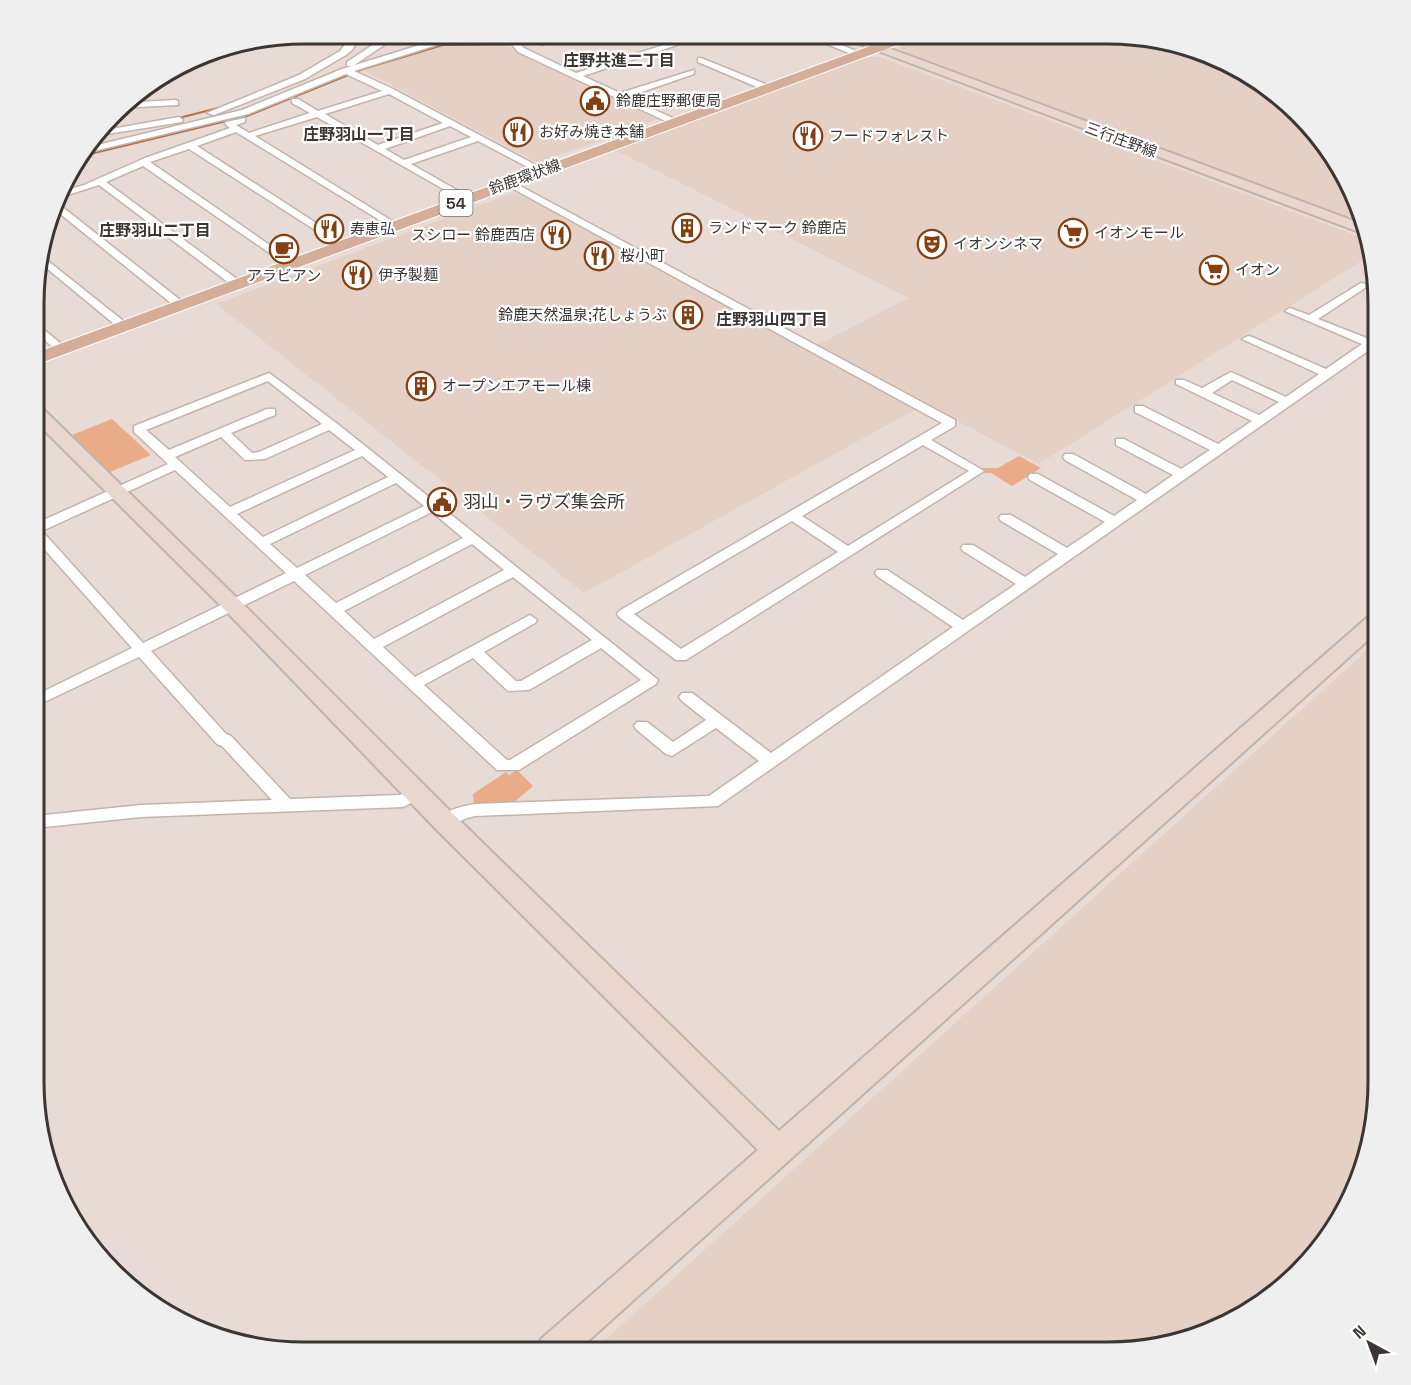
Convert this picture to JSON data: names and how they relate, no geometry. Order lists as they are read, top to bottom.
{
  "streets": {
    "main road": ["鈴鹿環状線", "54"],
    "street": ["三行庄野線"]
  },
  "crossings": [
    ["三行庄野線", "鈴鹿環状線"]
  ],
  "districts": [
    "庄野共進二丁目",
    "庄野羽山一丁目",
    "庄野羽山二丁目",
    "庄野羽山四丁目"
  ],
  "places": {
    "public building": ["鈴鹿庄野郵便局", "羽山・ラヴズ集会所"],
    "restaurant": [
      "お好み焼き本舗",
      "フードフォレスト",
      "寿恵弘",
      "スシロー 鈴鹿西店",
      "桜小町",
      "伊予製麺"
    ],
    "building": ["ランドマーク 鈴鹿店", "鈴鹿天然温泉;花しょうぶ", "オープンエアモール棟"],
    "supermarket": ["イオンモール", "イオン"],
    "theatre": ["イオンシネマ"],
    "cafe": ["アラビアン"]
  },
  "north": "top left"
}
